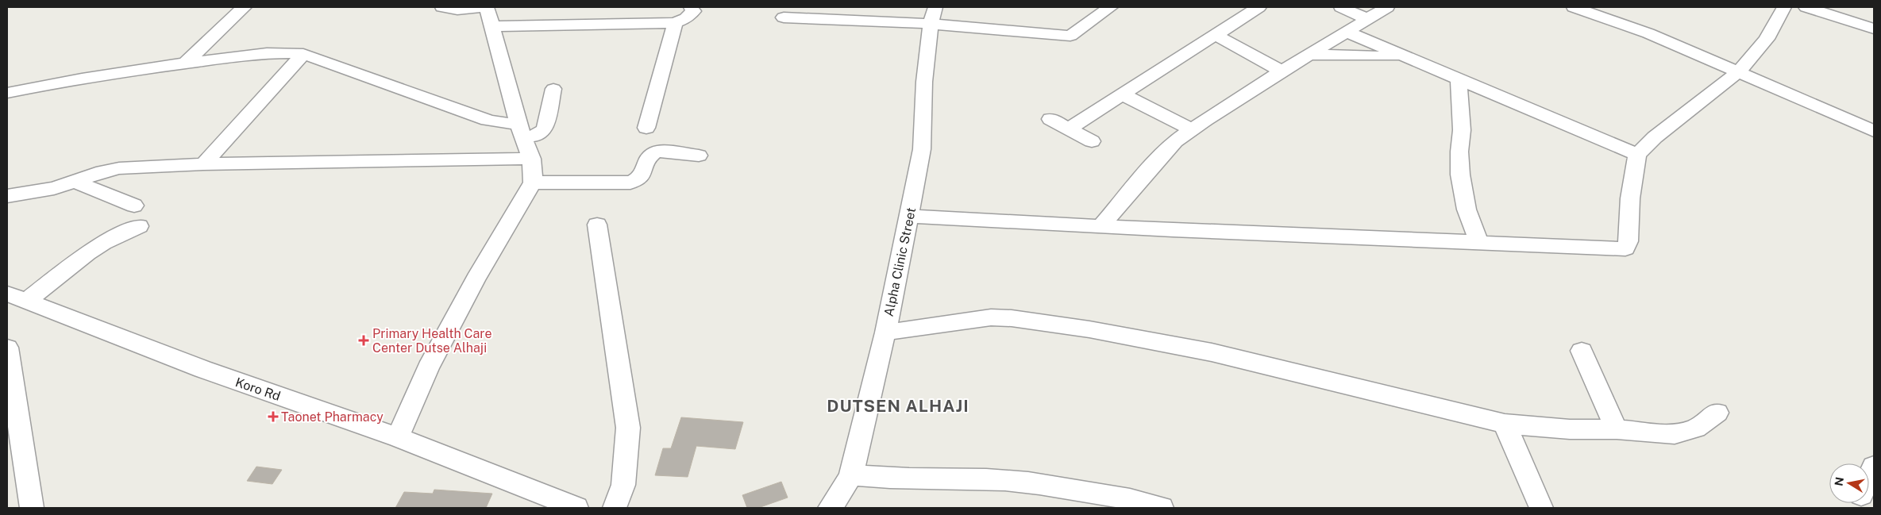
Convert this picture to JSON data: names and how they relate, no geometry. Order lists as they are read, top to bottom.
{
  "streets": {
    "street": ["Alpha Clinic Street", "Koro Rd"]
  },
  "districts": ["DUTSEN ALHAJI"],
  "places": {
    "health": ["Primary Health Care Center Dutse Alhaji", "Taonet Pharmacy"]
  },
  "north": "left"
}
